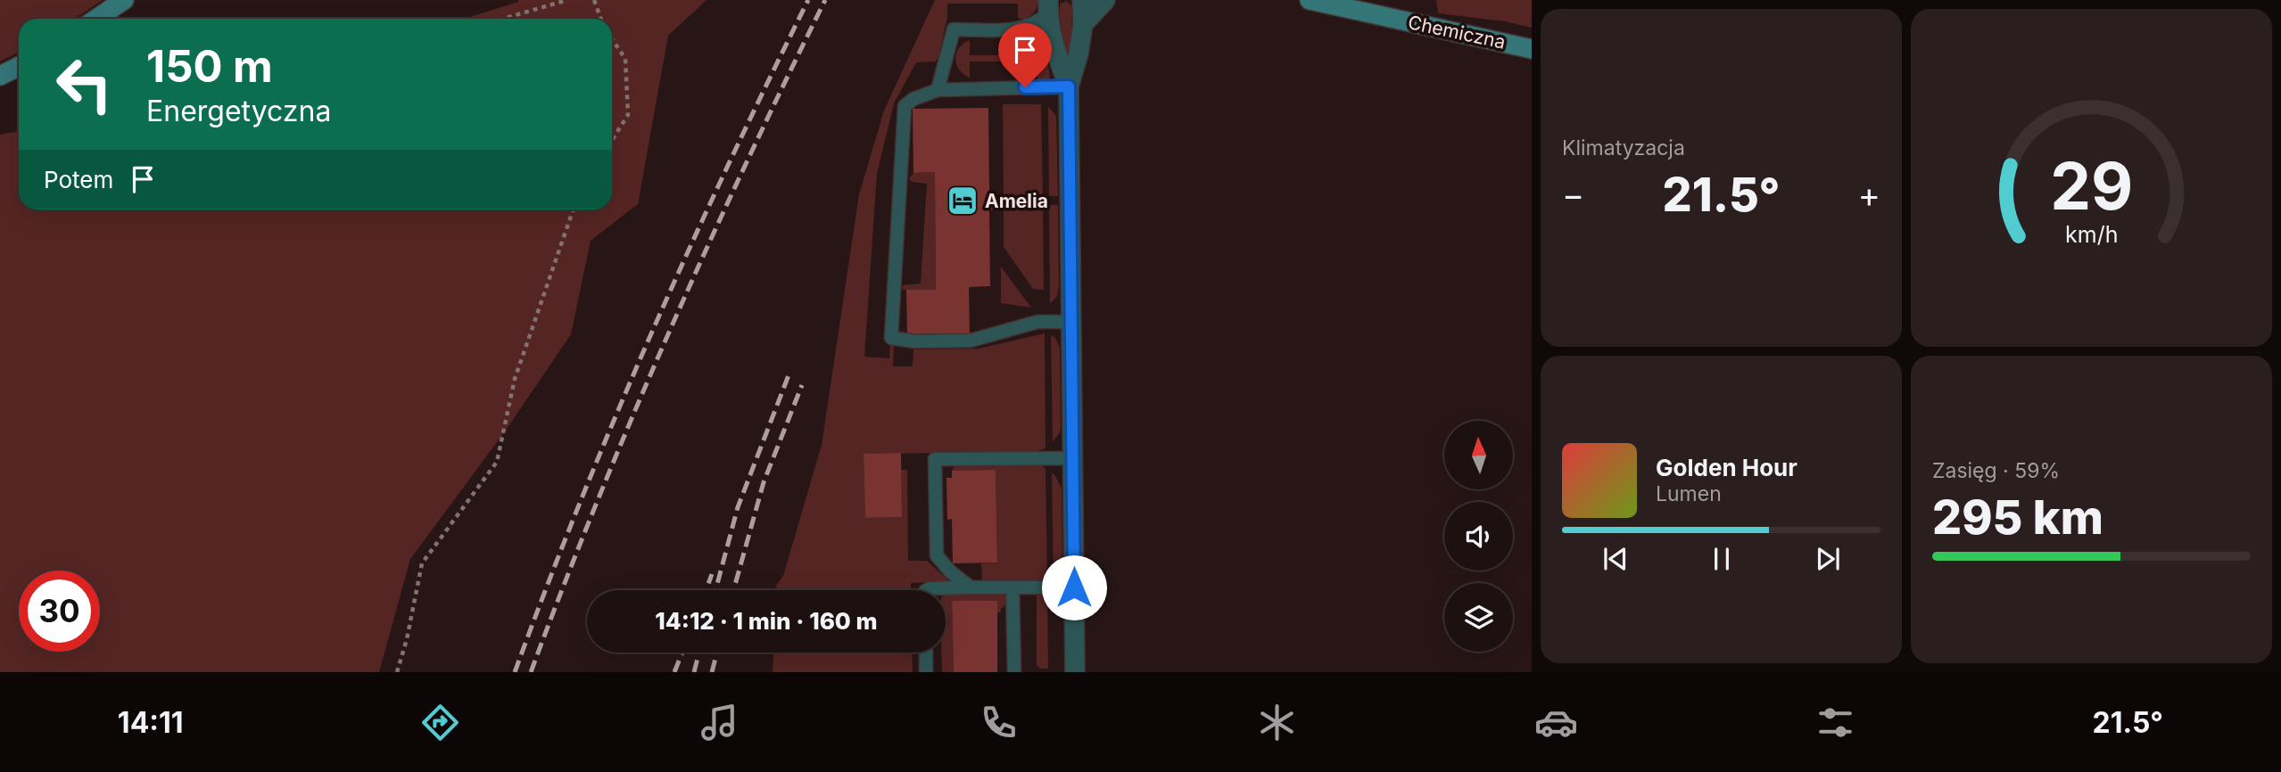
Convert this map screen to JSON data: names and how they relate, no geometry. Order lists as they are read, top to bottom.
{
  "streets": {
    "street": ["Chemiczna"]
  },
  "places": {
    "hotel": ["Amelia"]
  },
  "north": "top",
  "page": {
    "tile": [
      "Klimatyzacja",
      ["Zasięg · 59%", "295 km"]
    ],
    "turn": ["150 m", "Energetyczna"],
    "then": "Potem",
    "heat": ["−", "21.5°", "+"],
    "song": ["Golden Hour", "Lumen"],
    "limit": "30",
    "trip": "14:12 · 1 min · 160 m",
    "tabs": ["14:11", "21.5°"],
    "gauge": ["29", "km/h"]
  }
}
